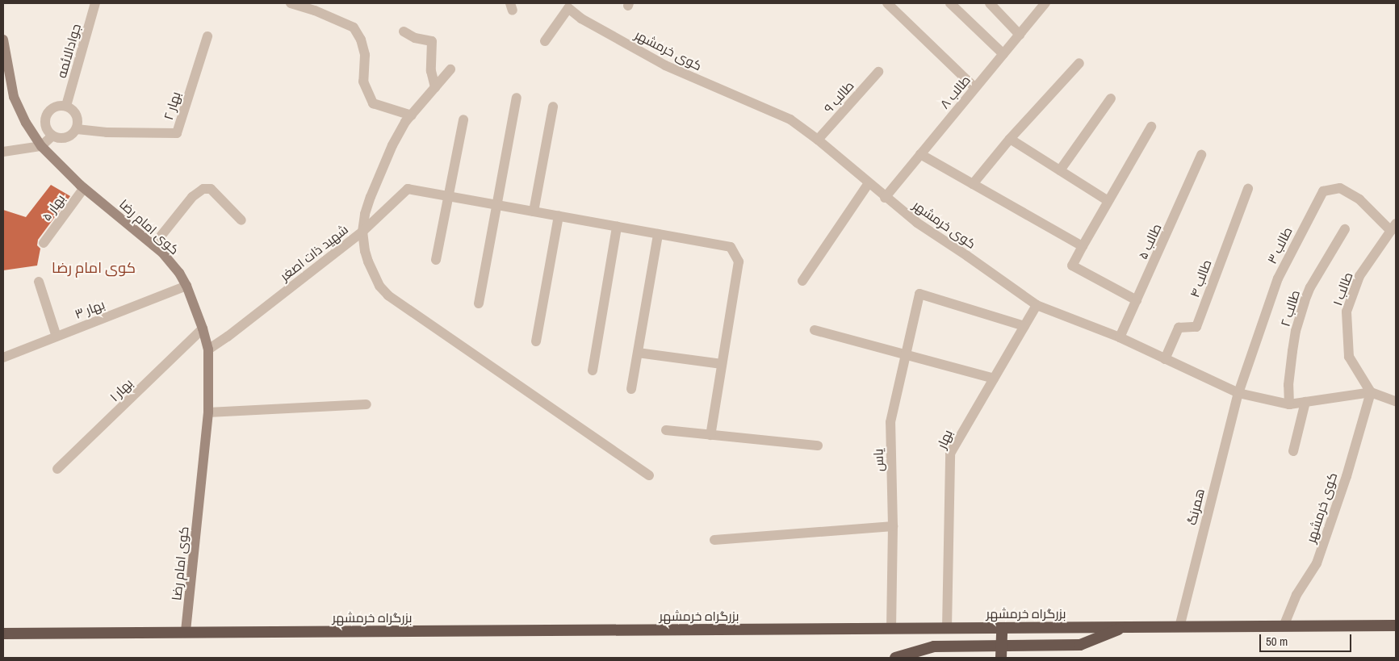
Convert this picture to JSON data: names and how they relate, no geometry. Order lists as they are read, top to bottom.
{
  "streets": {
    "highway": ["بزرگراه خرمشهر"],
    "main road": ["کوی امام رضا"],
    "street": [
      "کوی خرمشهر",
      "جوادالائمه",
      "طالب ۸",
      "طالب ۹",
      "بهار ۲",
      "بهار ۵",
      "طالب ۵",
      "طالب ۳",
      "شهید ذات اصغر",
      "طالب ۴",
      "طالب ۱",
      "طالب ۲",
      "بهار ۳",
      "بهار ۱",
      "بهار",
      "یاس",
      "همرنگ"
    ]
  },
  "crossings": [
    ["کوی خرمشهر", "طالب ۸"],
    ["کوی خرمشهر", "طالب ۹"],
    ["کوی خرمشهر", "طالب ۵"],
    ["کوی خرمشهر", "طالب ۳"],
    ["کوی خرمشهر", "طالب ۴"],
    ["کوی خرمشهر", "طالب ۱"],
    ["کوی خرمشهر", "طالب ۲"],
    ["کوی خرمشهر", "بهار"],
    ["کوی خرمشهر", "همرنگ"],
    ["کوی خرمشهر", "بزرگراه خرمشهر"],
    ["جوادالائمه", "بهار ۲"],
    ["بهار ۵", "کوی امام رضا"],
    ["کوی امام رضا", "شهید ذات اصغر"],
    ["کوی امام رضا", "بهار ۳"],
    ["کوی امام رضا", "بهار ۱"],
    ["کوی امام رضا", "بزرگراه خرمشهر"],
    ["طالب ۳", "طالب ۱"],
    ["طالب ۳", "همرنگ"],
    ["بهار", "یاس"],
    ["بهار", "بزرگراه خرمشهر"],
    ["یاس", "بزرگراه خرمشهر"],
    ["همرنگ", "بزرگراه خرمشهر"]
  ],
  "districts": ["کوی امام رضا"],
  "scale_bar": "50 m"
}
